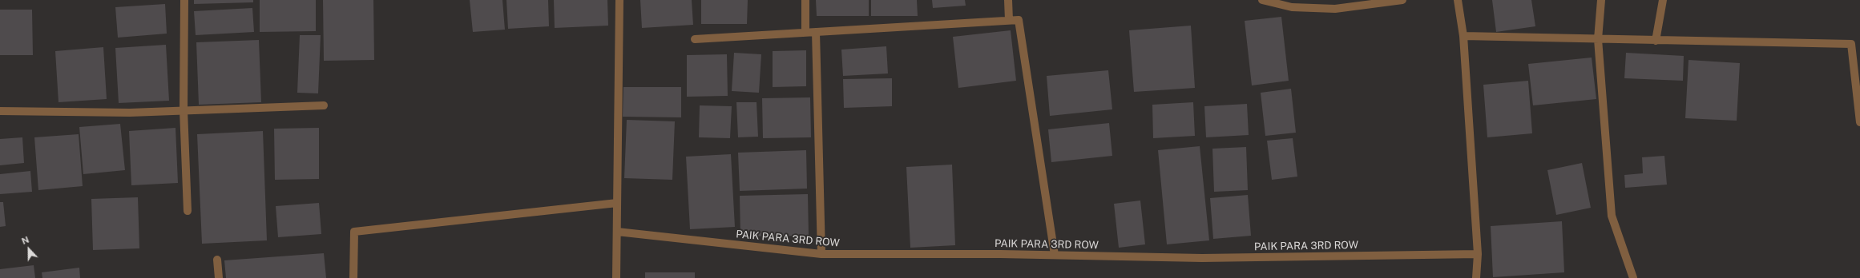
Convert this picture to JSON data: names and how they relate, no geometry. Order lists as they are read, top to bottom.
{
  "streets": {
    "street": ["PAIK PARA 3RD ROW"]
  },
  "north": "top"
}
